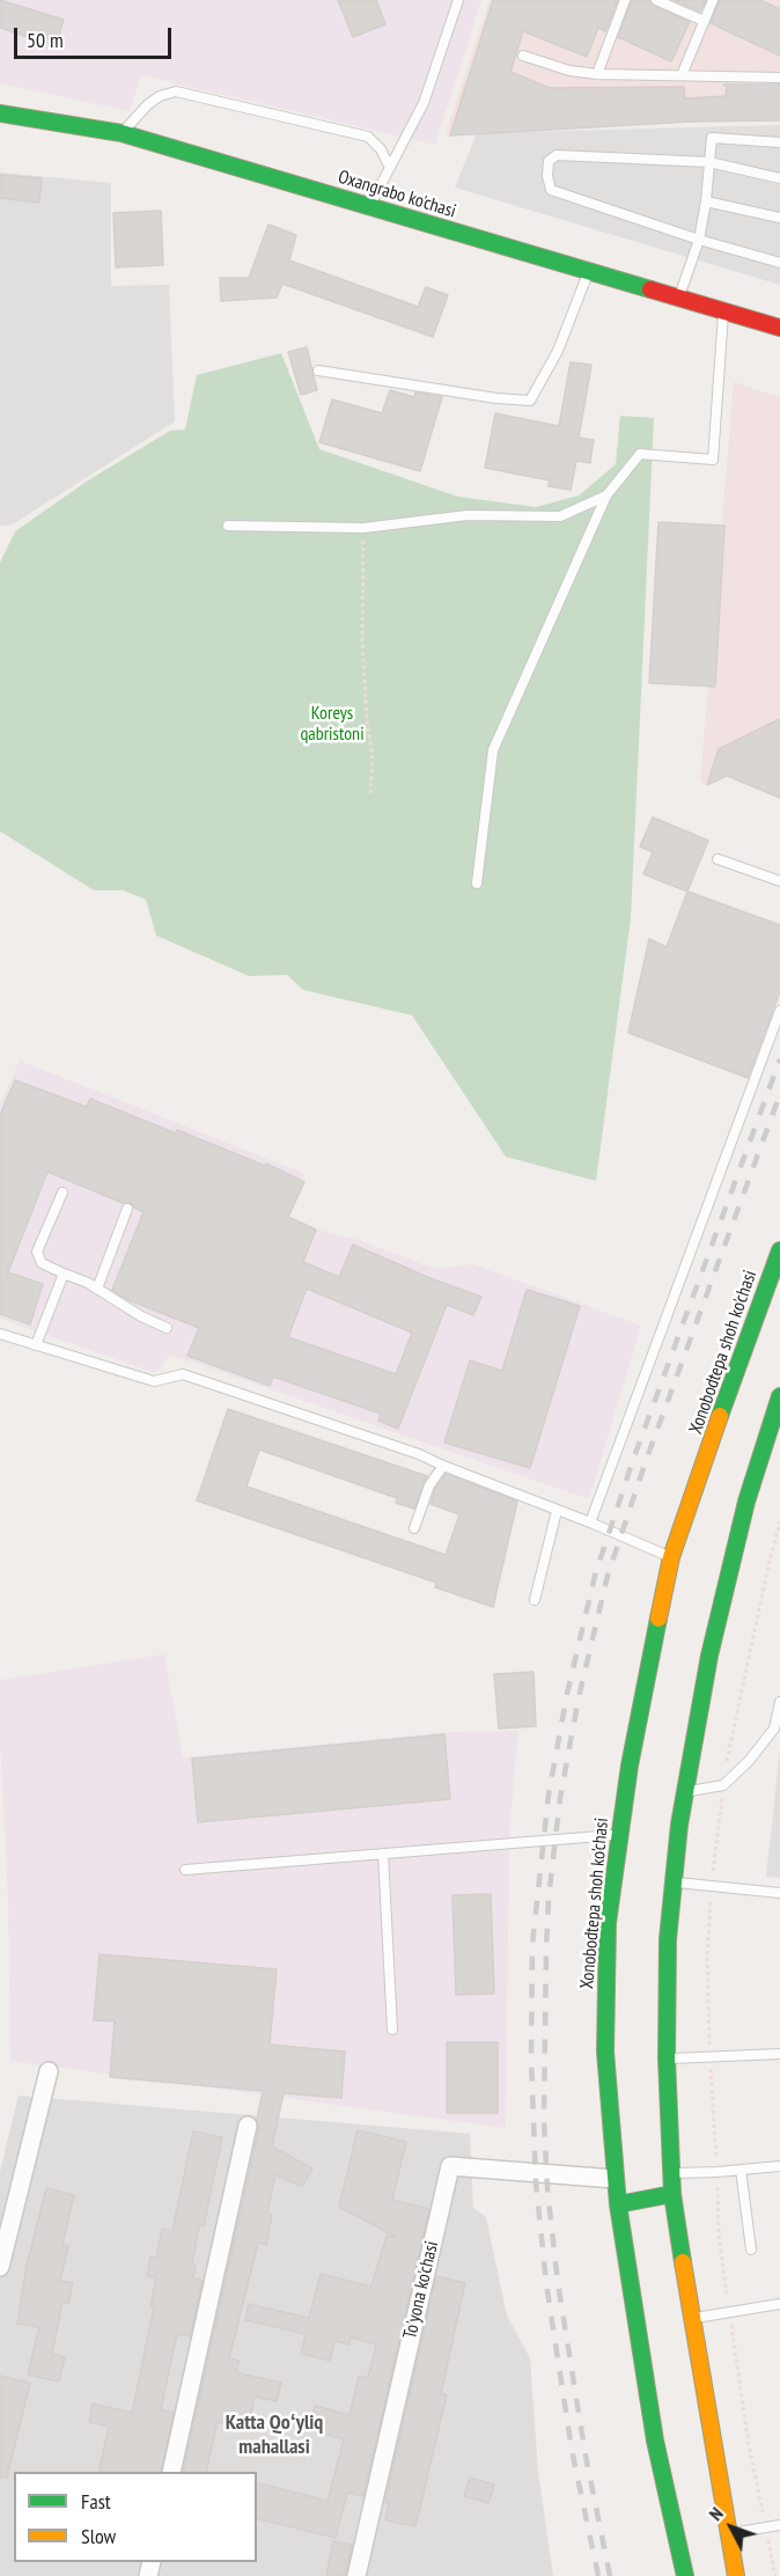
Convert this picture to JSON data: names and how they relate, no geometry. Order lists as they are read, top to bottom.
{
  "streets": {
    "main road": ["Oxangrabo ko'chasi", "Xonobodtepa shoh ko'chasi"],
    "street": ["To'yona ko'chasi"]
  },
  "crossings": [
    ["Xonobodtepa shoh ko'chasi", "To'yona ko'chasi"]
  ],
  "districts": ["Katta Qoʻyliq mahallasi"],
  "parks": ["Koreys qabristoni"],
  "legend": ["Fast", "Slow"],
  "scale_bar": "50 m",
  "north": "top left"
}
